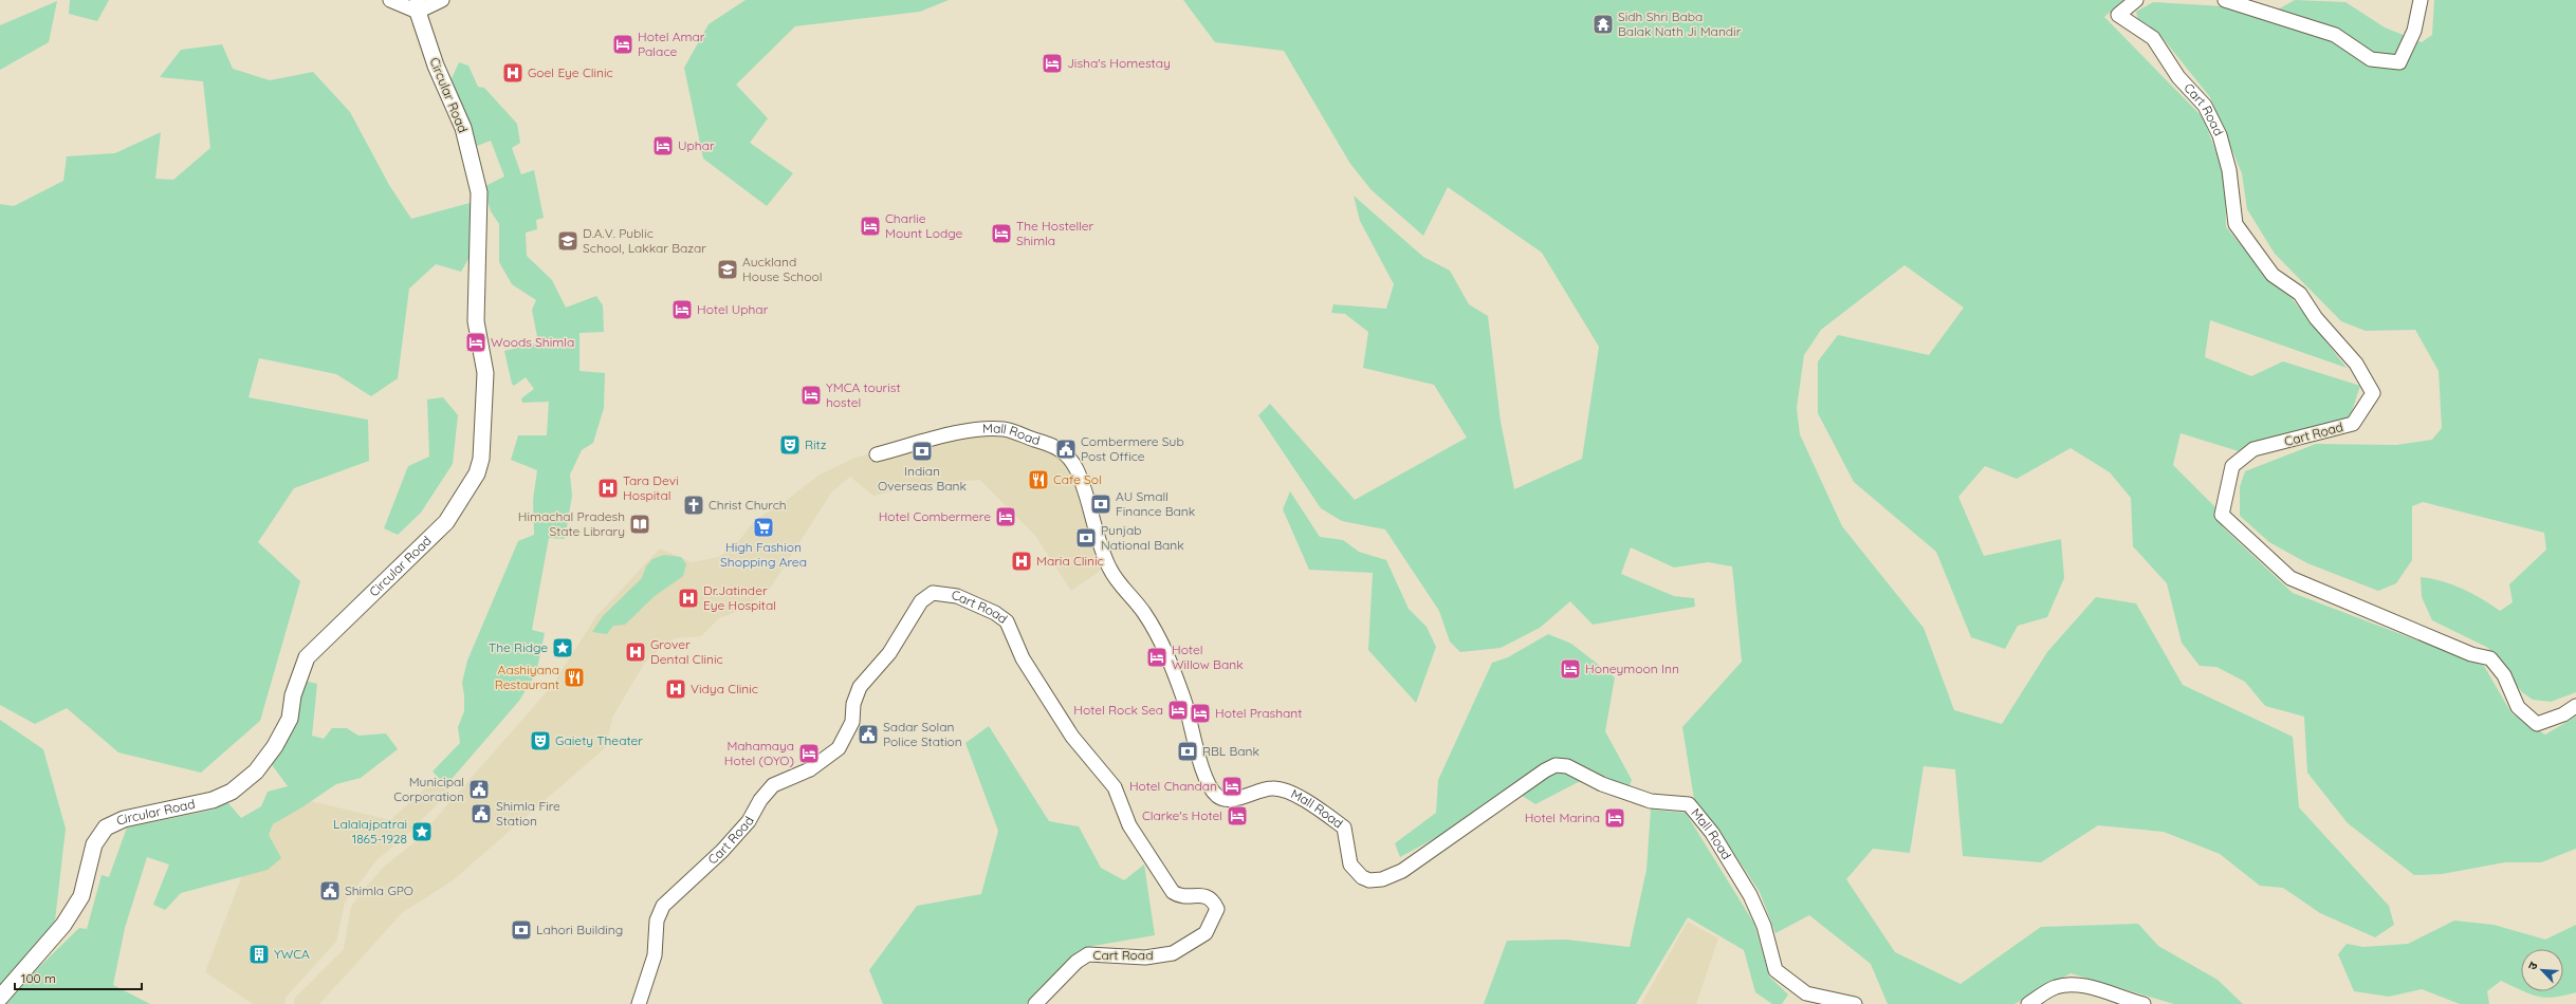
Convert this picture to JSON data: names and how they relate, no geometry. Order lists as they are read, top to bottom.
{
  "streets": {
    "main road": ["Circular Road", "Cart Road", "Mall Road"]
  },
  "places": {
    "temple": ["Sidh Shri Baba Balak Nath Ji Mandir"],
    "hotel": [
      "Hotel Amar Palace",
      "Jisha's Homestay",
      "Uphar",
      "Charlie Mount Lodge",
      "The Hosteller Shimla",
      "Hotel Uphar",
      "Woods Shimla",
      "YMCA tourist hostel",
      "Hotel Combermere",
      "Hotel Willow Bank",
      "Honeymoon Inn",
      "Hotel Rock Sea",
      "Hotel Prashant",
      "Mahamaya Hotel (OYO)",
      "Hotel Chandan",
      "Clarke's Hotel",
      "Hotel Marina"
    ],
    "hospital": [
      "Goel Eye Clinic",
      "Tara Devi Hospital",
      "Maria Clinic",
      "Dr.Jatinder Eye Hospital",
      "Grover Dental Clinic",
      "Vidya Clinic"
    ],
    "school or university": ["D.A.V. Public School, Lakkar Bazar", "Auckland House School"],
    "theatre": ["Ritz", "Gaiety Theater"],
    "public building": [
      "Combermere Sub Post Office",
      "Sadar Solan Police Station",
      "Municipal Corporation",
      "Shimla Fire Station",
      "Shimla GPO"
    ],
    "bank": [
      "Indian Overseas Bank",
      "AU Small Finance Bank",
      "Punjab National Bank",
      "RBL Bank",
      "Lahori Building"
    ],
    "restaurant": ["Cafe Sol", "Aashiyana Restaurant"],
    "church": ["Christ Church"],
    "library": ["Himachal Pradesh State Library"],
    "supermarket": ["High Fashion Shopping Area"],
    "place": ["The Ridge", "Lalalajpatrai 1865-1928"],
    "building": ["YWCA"]
  },
  "scale_bar": "100 m",
  "north": "top left"
}
